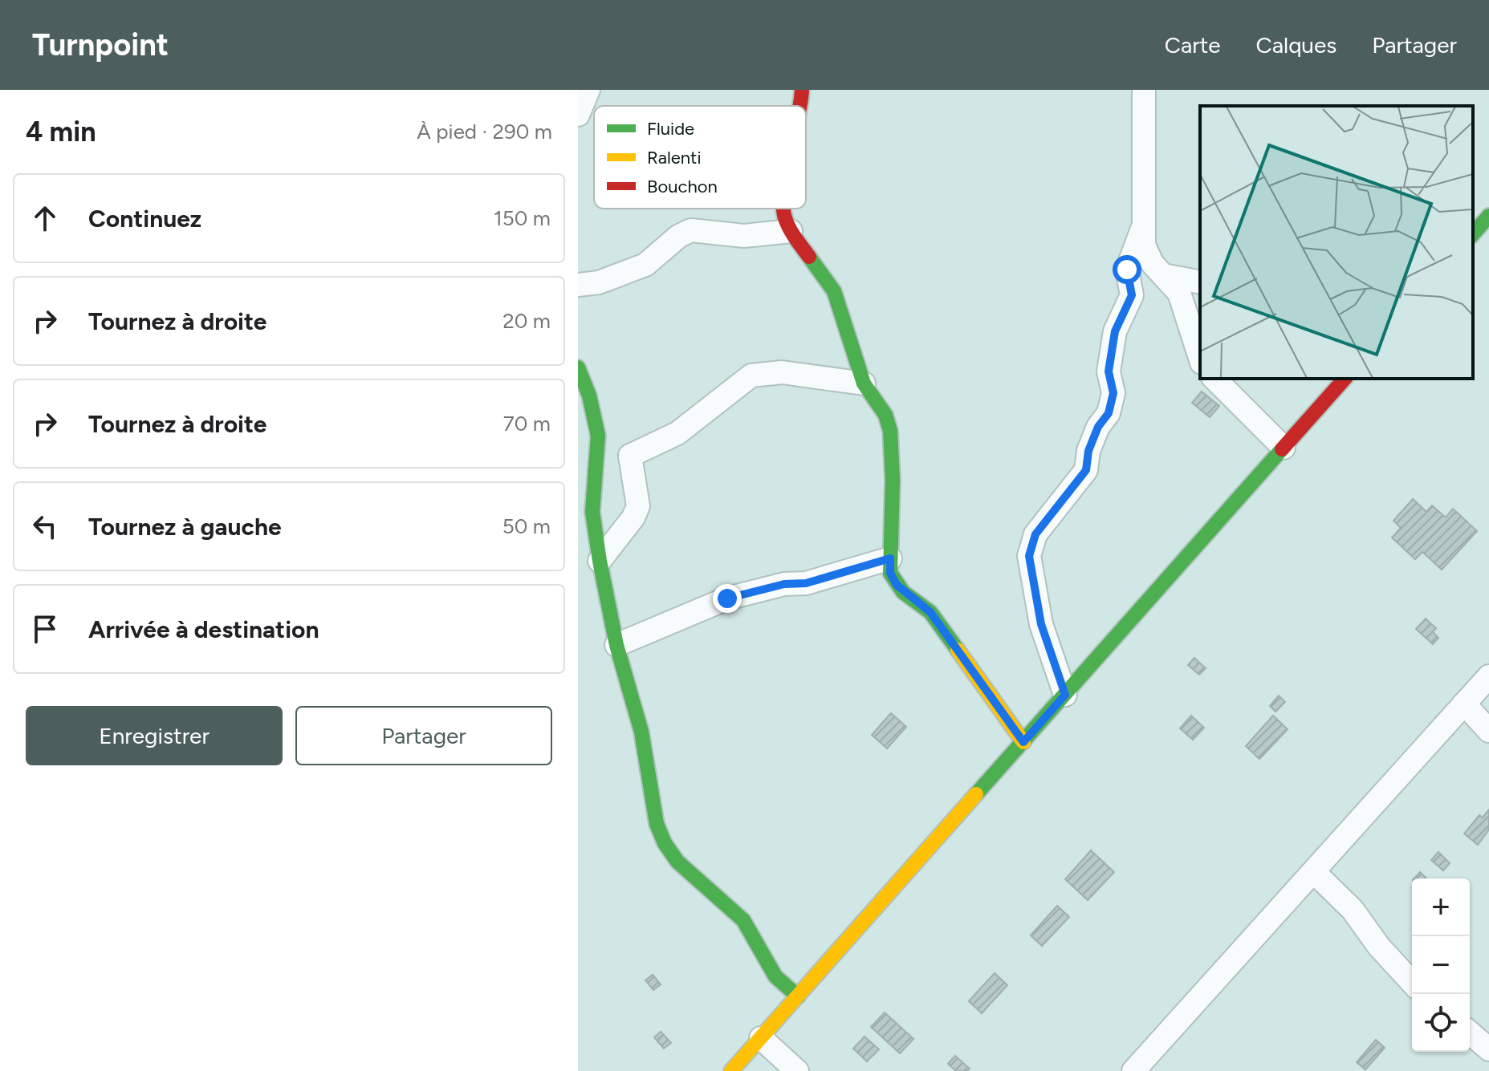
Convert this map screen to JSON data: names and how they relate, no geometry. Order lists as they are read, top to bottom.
{
  "legend": ["Fluide", "Ralenti", "Bouchon"],
  "page": {
    "header": "Turnpoint",
    "nav": ["Carte", "Calques", "Partager"],
    "heading": ["4 min", "À pied · 290 m"],
    "list": [
      ["Continuez", "150 m"],
      ["Tournez à droite", "20 m"],
      ["Tournez à droite", "70 m"],
      ["Tournez à gauche", "50 m"],
      "Arrivée à destination"
    ],
    "buttons": ["Enregistrer", "Partager"],
    "map_buttons": ["+", "−"]
  }
}
